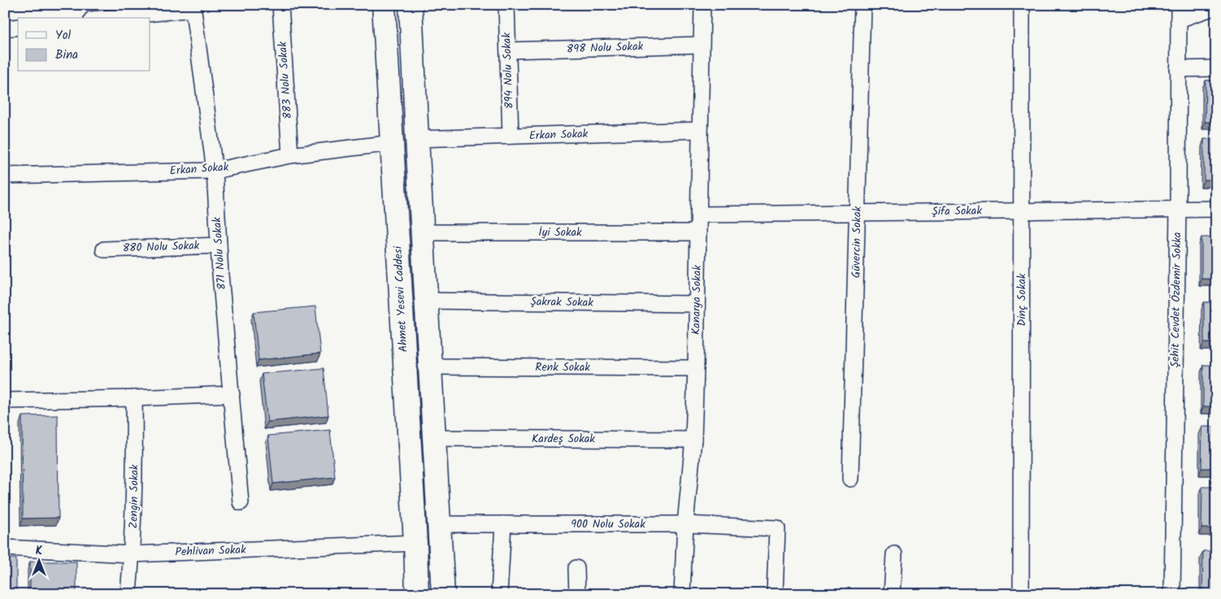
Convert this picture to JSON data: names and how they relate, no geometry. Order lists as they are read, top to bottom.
{
  "streets": {
    "main road": ["Ahmet Yesevi Caddesi"],
    "street": [
      "898 Nolu Sokak",
      "894 Nolu Sokak",
      "883 Nolu Sokak",
      "Erkan Sokak",
      "Şifa Sokak",
      "İyi Sokak",
      "Güvercin Sokak",
      "880 Nolu Sokak",
      "871 Nolu Sokak",
      "Kanarya Sokak",
      "Dinç Sokak",
      "Şehit Cevdet Özdemir Sokka",
      "Şakrak Sokak",
      "Renk Sokak",
      "Kardeş Sokak",
      "Zengin Sokak",
      "900 Nolu Sokak",
      "Pehlivan Sokak"
    ]
  },
  "crossings": [
    ["898 Nolu Sokak", "894 Nolu Sokak"],
    ["898 Nolu Sokak", "Kanarya Sokak"],
    ["894 Nolu Sokak", "Erkan Sokak"],
    ["883 Nolu Sokak", "Erkan Sokak"],
    ["Erkan Sokak", "871 Nolu Sokak"],
    ["Erkan Sokak", "Ahmet Yesevi Caddesi"],
    ["Erkan Sokak", "Kanarya Sokak"],
    ["Şifa Sokak", "Güvercin Sokak"],
    ["Şifa Sokak", "Kanarya Sokak"],
    ["Şifa Sokak", "Dinç Sokak"],
    ["Şifa Sokak", "Şehit Cevdet Özdemir Sokka"],
    ["İyi Sokak", "Kanarya Sokak"],
    ["880 Nolu Sokak", "871 Nolu Sokak"],
    ["Ahmet Yesevi Caddesi", "Pehlivan Sokak"],
    ["Kanarya Sokak", "Şakrak Sokak"],
    ["Kanarya Sokak", "Renk Sokak"],
    ["Kanarya Sokak", "Kardeş Sokak"],
    ["Kanarya Sokak", "900 Nolu Sokak"],
    ["Zengin Sokak", "Pehlivan Sokak"]
  ],
  "legend": ["Yol", "Bina"],
  "north": "top"
}
